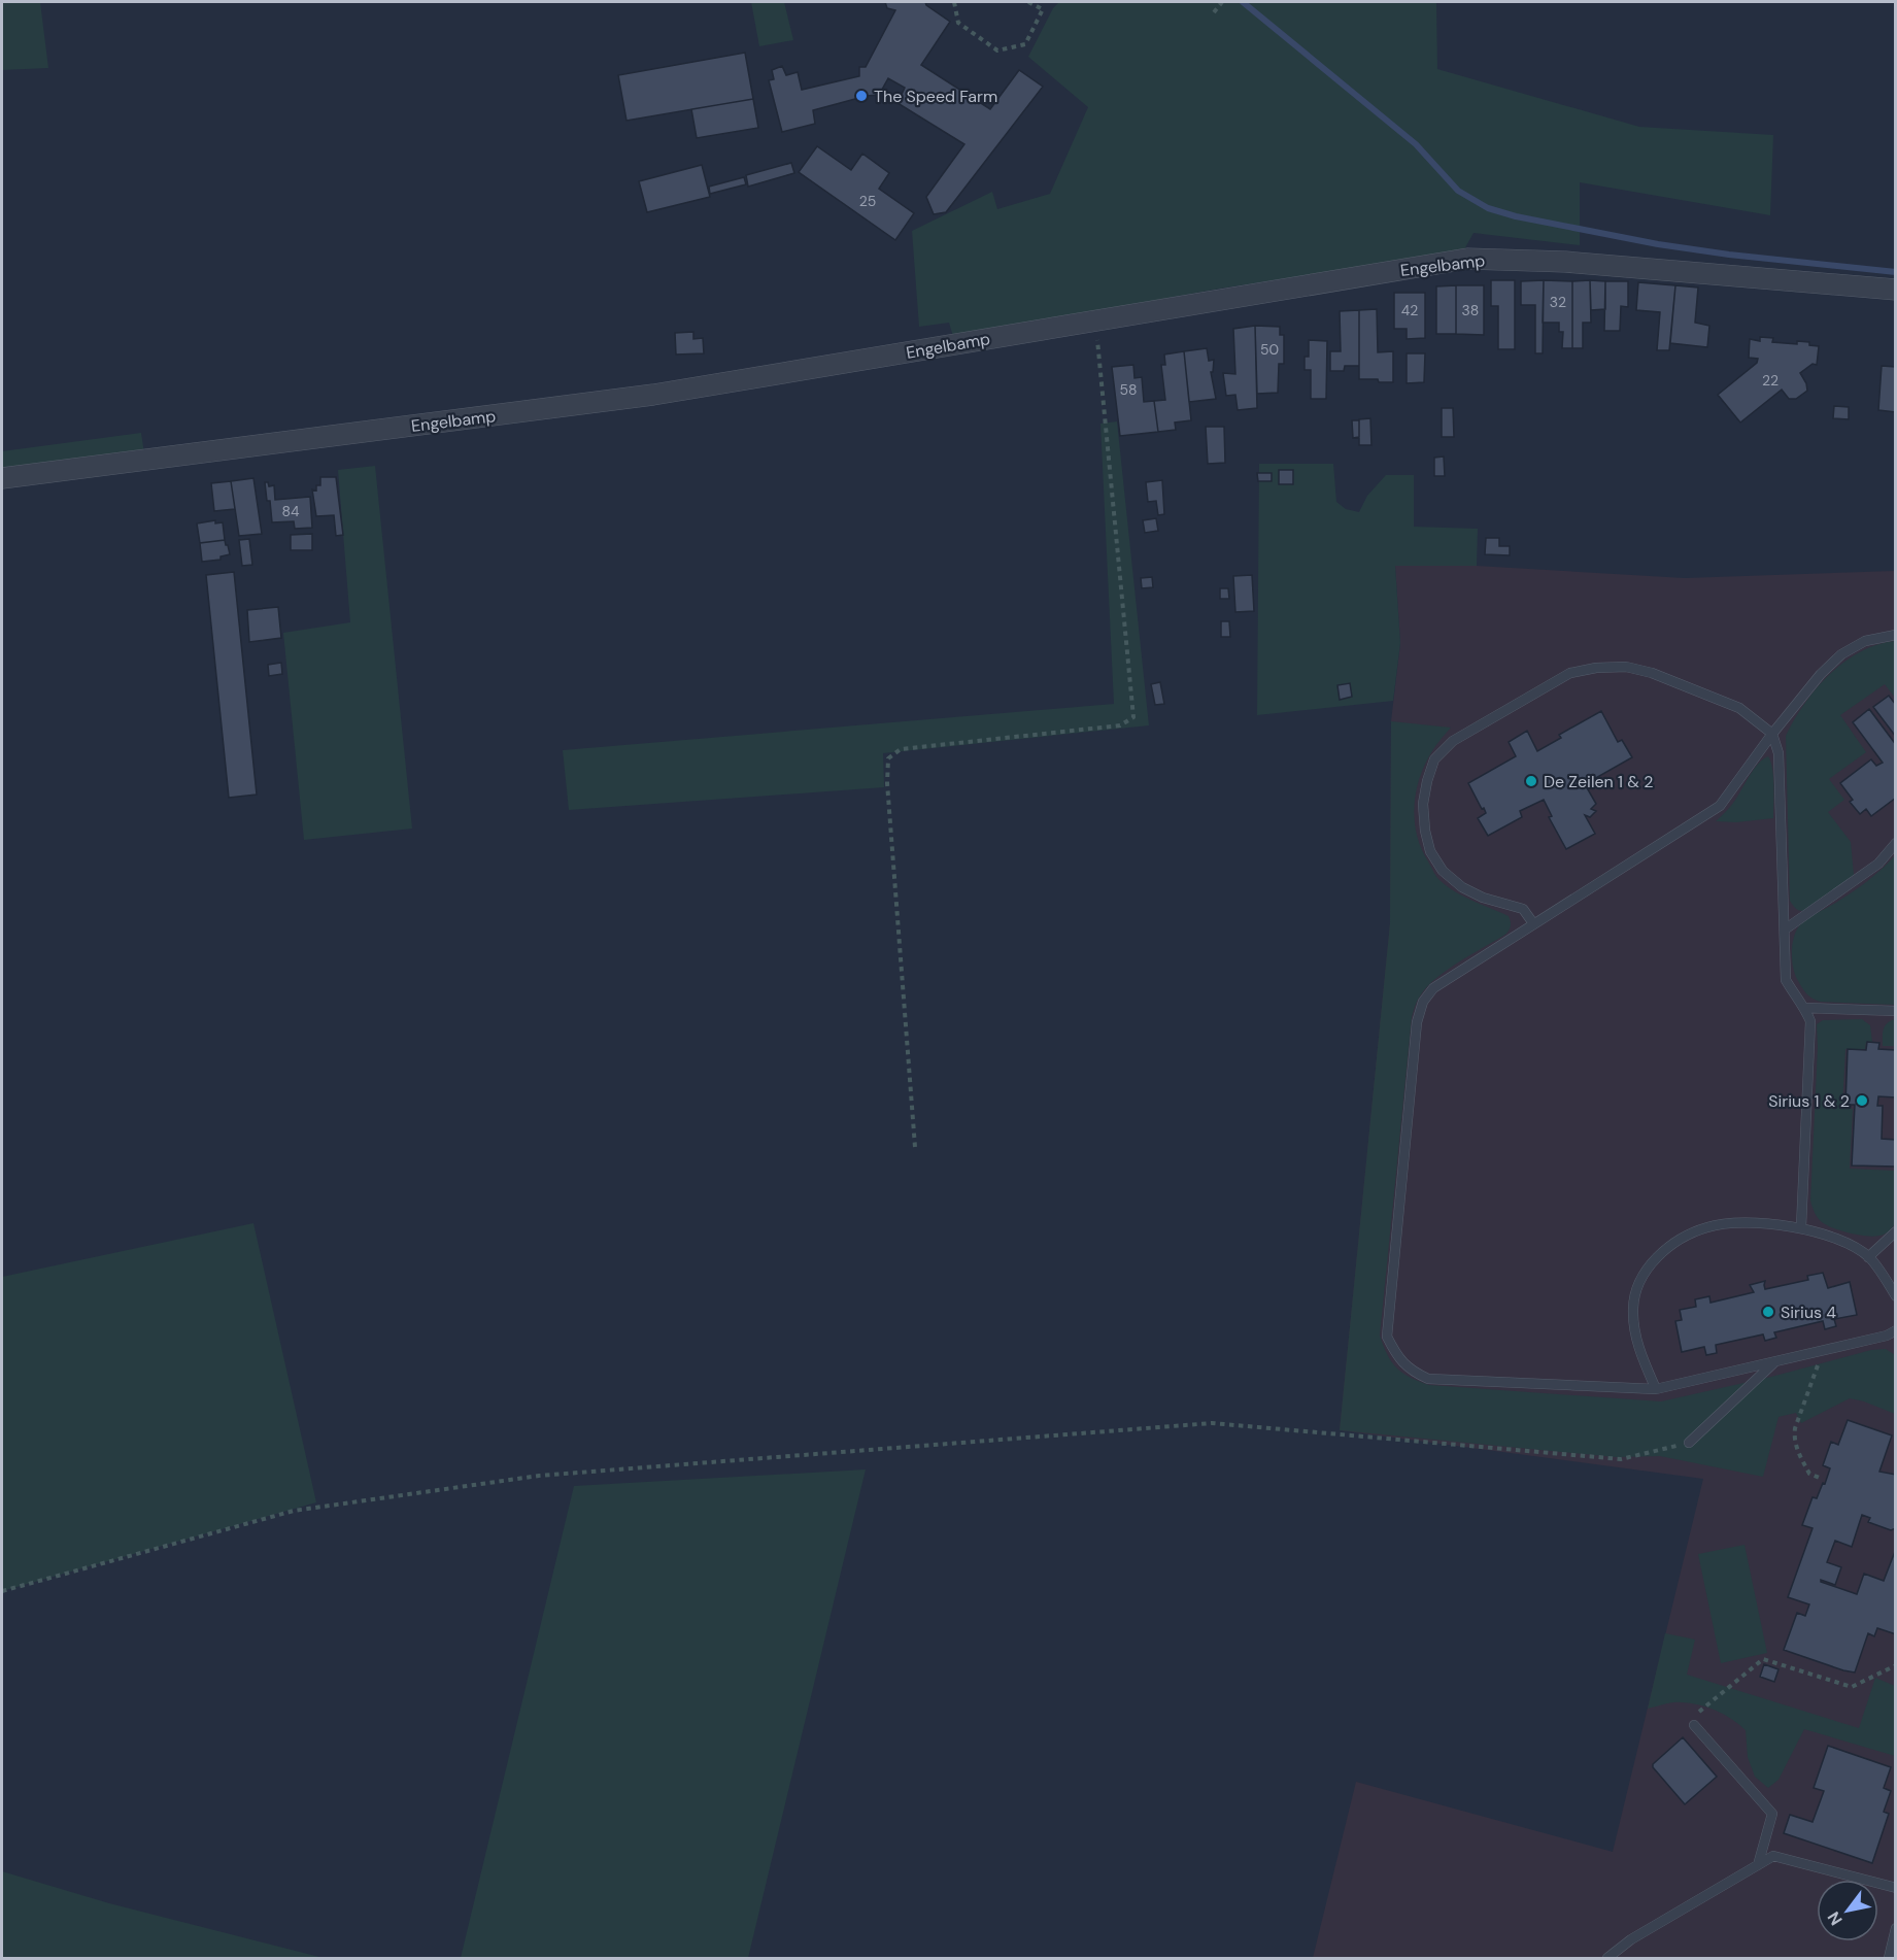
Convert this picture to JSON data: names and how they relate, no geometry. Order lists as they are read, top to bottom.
{
  "streets": {
    "street": ["Engelbamp"]
  },
  "places": [
    "The Speed Farm",
    "De Zeilen 1 & 2",
    "Sirius 1 & 2",
    "Sirius 4"
  ],
  "house_numbers": [
    "25",
    "32",
    "42",
    "38",
    "50",
    "22",
    "58",
    "84"
  ],
  "north": "bottom left"
}
